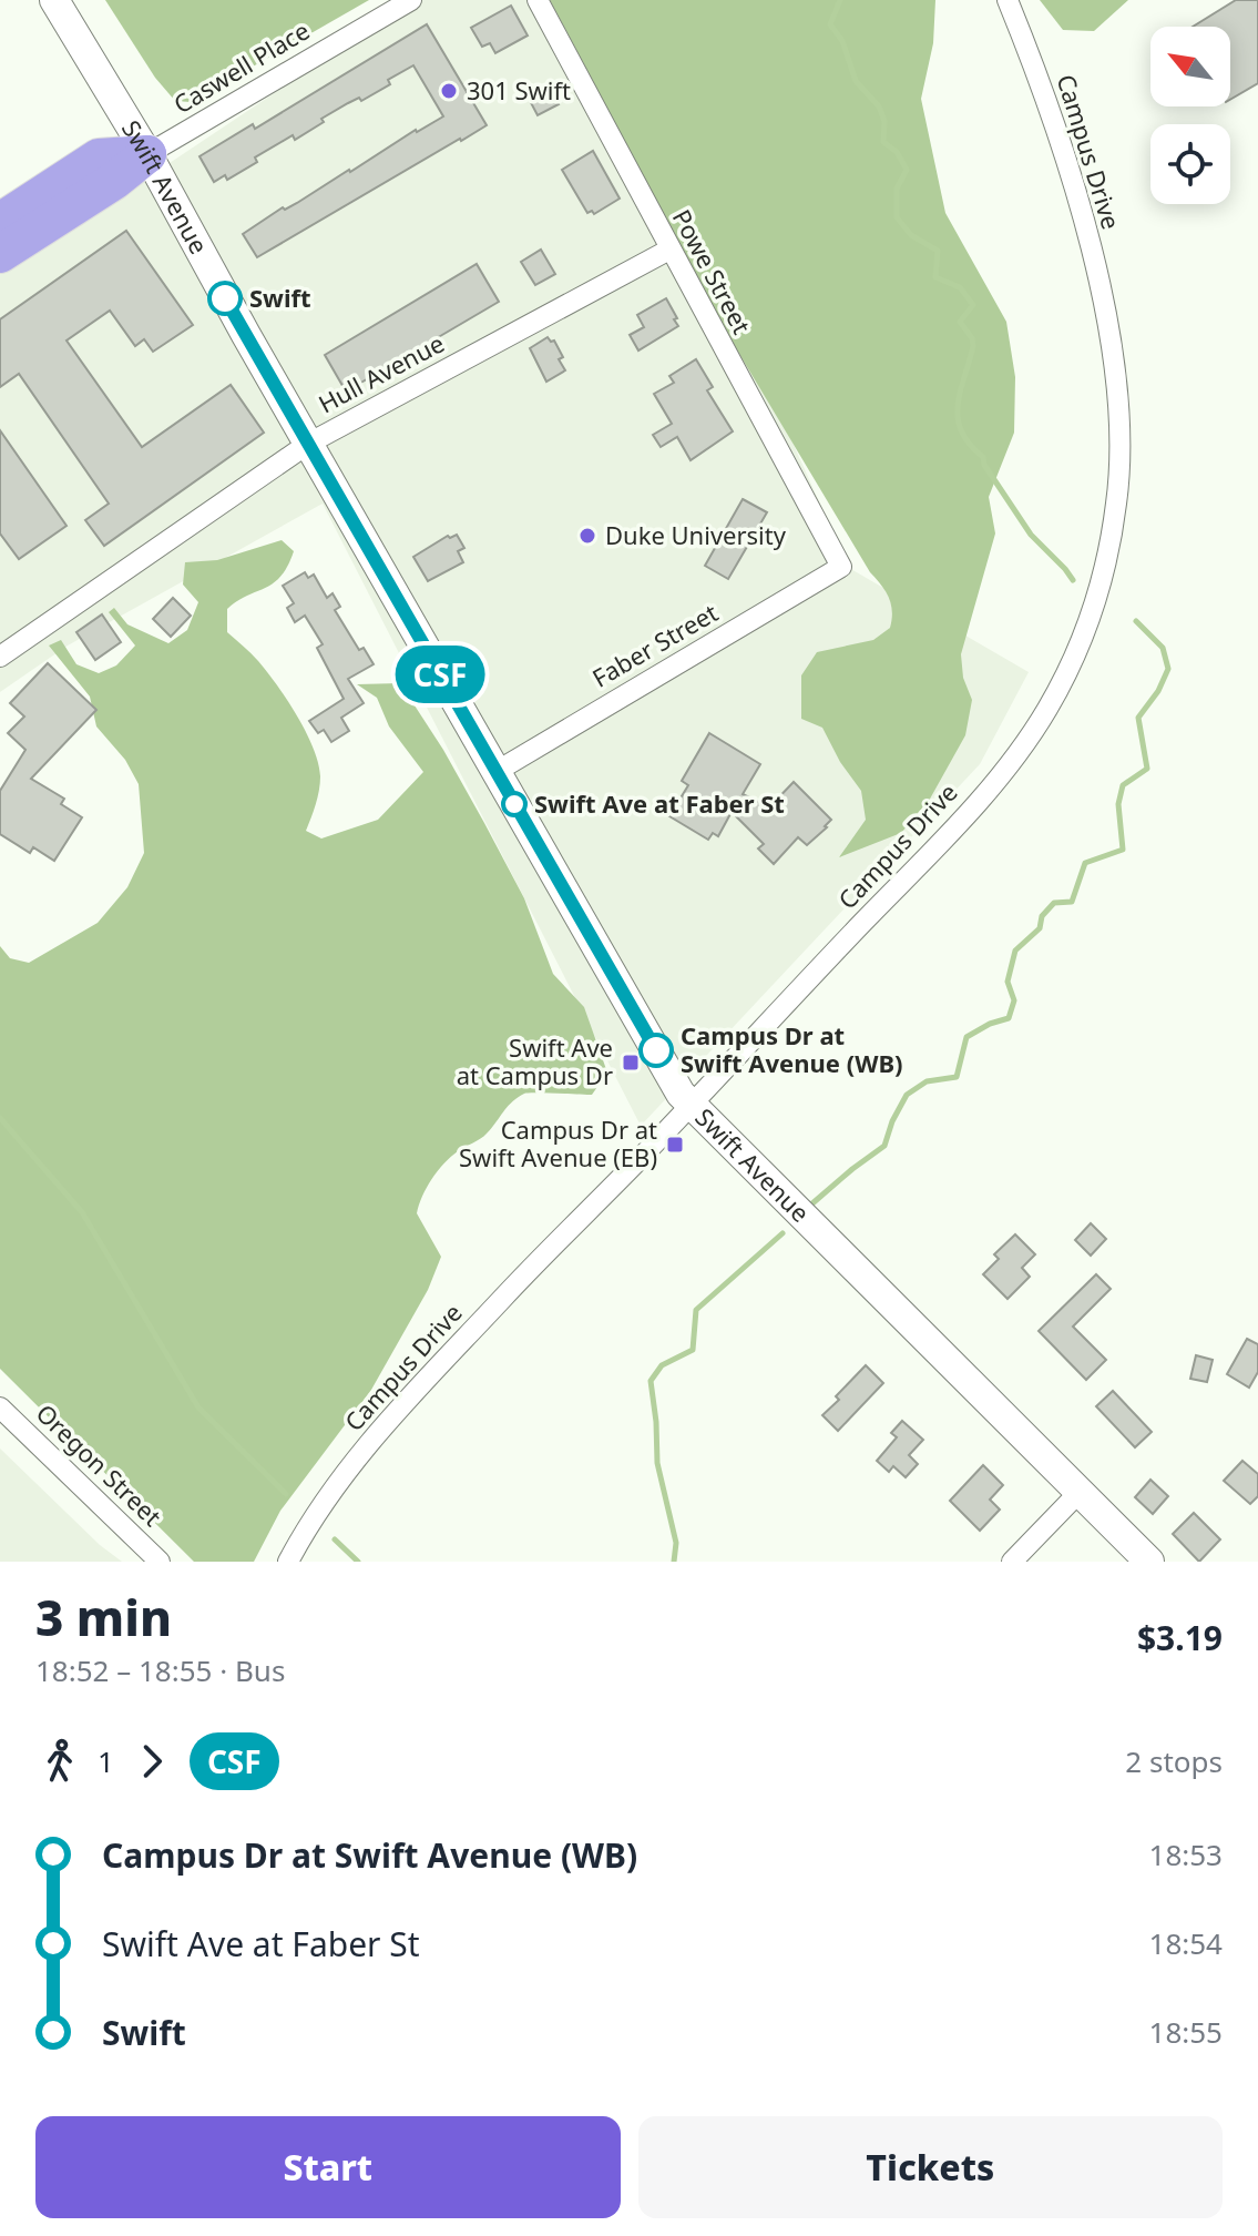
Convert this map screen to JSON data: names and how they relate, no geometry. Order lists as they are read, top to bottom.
{
  "streets": {
    "street": [
      "Caswell Place",
      "Campus Drive",
      "Swift Avenue",
      "Powe Street",
      "Hull Avenue",
      "Faber Street",
      "Oregon Street"
    ]
  },
  "crossings": [
    ["Caswell Place", "Swift Avenue"],
    ["Campus Drive", "Swift Avenue"],
    ["Swift Avenue", "Hull Avenue"],
    ["Swift Avenue", "Faber Street"],
    ["Powe Street", "Hull Avenue"],
    ["Powe Street", "Faber Street"]
  ],
  "places": {
    "other": [
      "301 Swift",
      "Swift",
      "Duke University",
      "Swift Ave at Faber St",
      "Campus Dr at Swift Avenue (WB)"
    ],
    "transit": ["Swift Ave at Campus Dr", "Campus Dr at Swift Avenue (EB)"]
  },
  "lines": ["bus line CSF"],
  "north": "top left",
  "page": {
    "on_map": "CSF",
    "heading": ["3 min", "18:52 – 18:55 · Bus", "$3.19"],
    "legs": ["1", "CSF", "2 stops"],
    "list": [
      {
        "name": "Campus Dr at Swift Avenue (WB)",
        "value": "18:53"
      },
      {
        "name": "Swift Ave at Faber St",
        "value": "18:54"
      },
      {
        "name": "Swift",
        "value": "18:55"
      }
    ],
    "buttons": ["Start", "Tickets"]
  }
}
